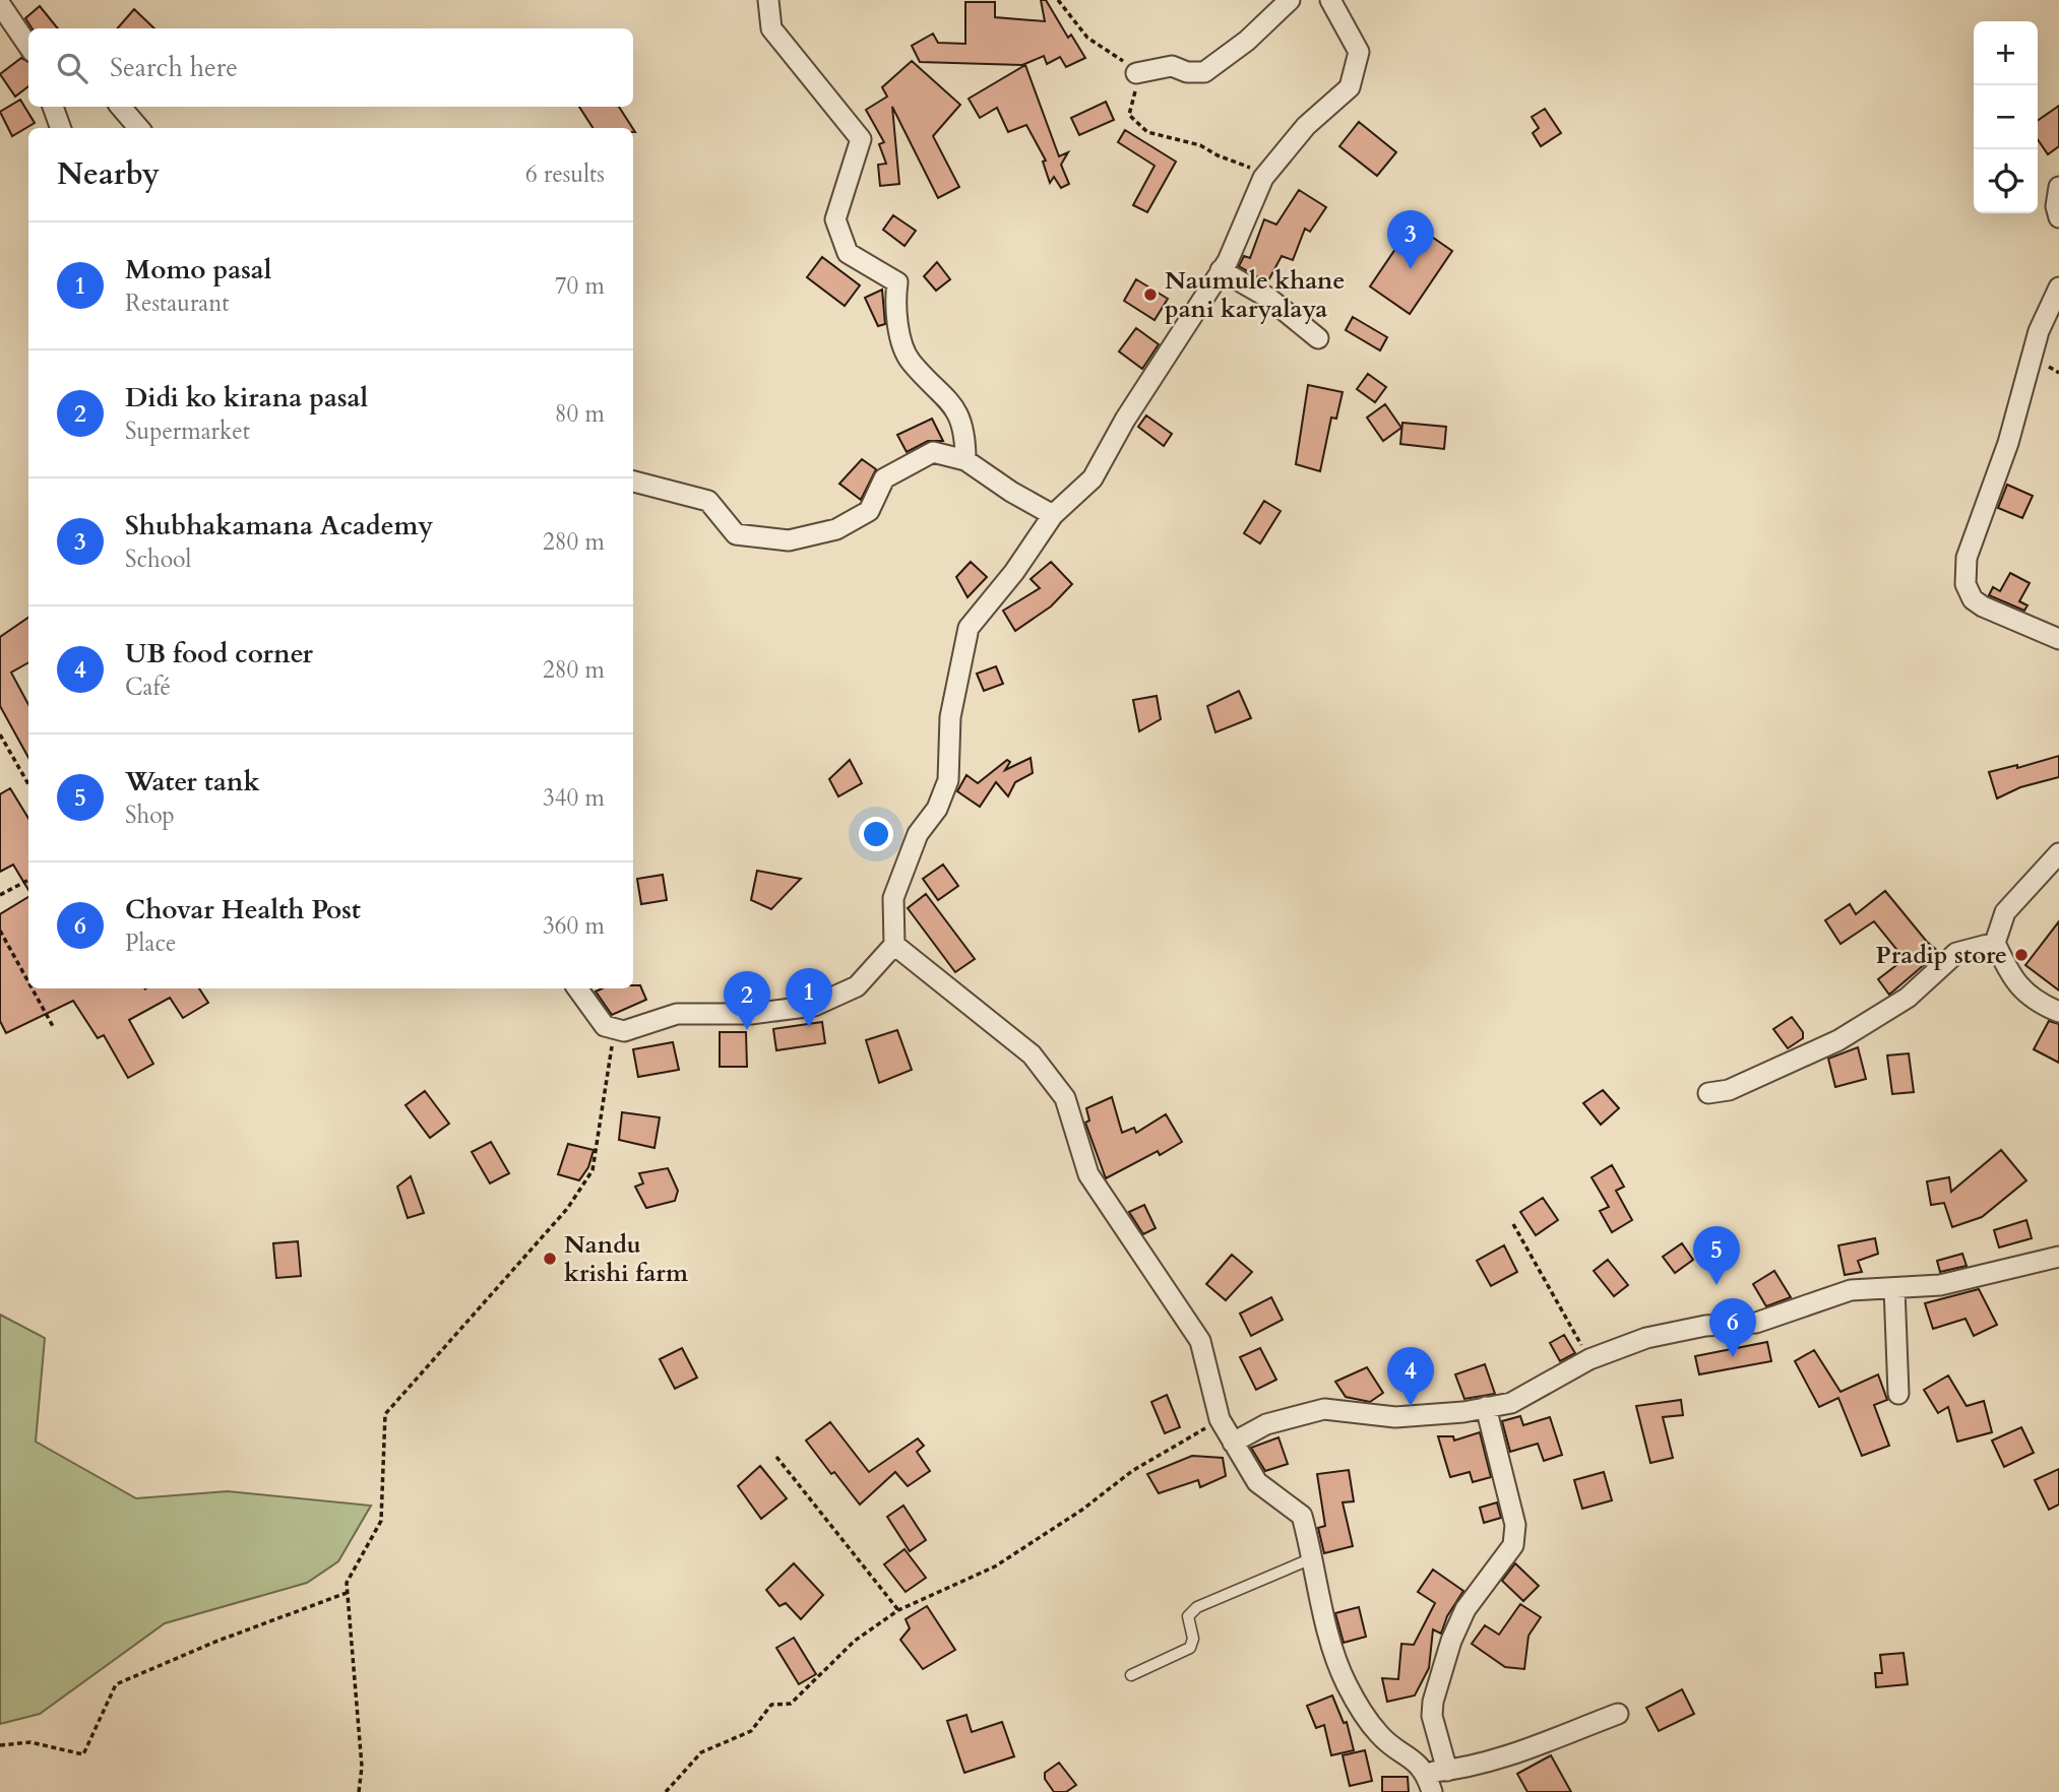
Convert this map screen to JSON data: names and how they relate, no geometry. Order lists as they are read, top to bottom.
{
  "places": ["Naumule khane pani karyalaya", "Pradip store", "Nandu krishi farm"],
  "page": {
    "map_buttons": ["+", "−"],
    "search": "Search here",
    "heading": ["Nearby", "6 results"],
    "pins": [
      "3",
      "1",
      "2",
      "5",
      "6",
      "4"
    ],
    "list": [
      {
        "mark": "1",
        "name": "Momo pasal",
        "note": "Restaurant",
        "value": "70 m"
      },
      {
        "mark": "2",
        "name": "Didi ko kirana pasal",
        "note": "Supermarket",
        "value": "80 m"
      },
      {
        "mark": "3",
        "name": "Shubhakamana Academy",
        "note": "School",
        "value": "280 m"
      },
      {
        "mark": "4",
        "name": "UB food corner",
        "note": "Café",
        "value": "280 m"
      },
      {
        "mark": "5",
        "name": "Water tank",
        "note": "Shop",
        "value": "340 m"
      },
      {
        "mark": "6",
        "name": "Chovar Health Post",
        "note": "Place",
        "value": "360 m"
      }
    ]
  }
}
